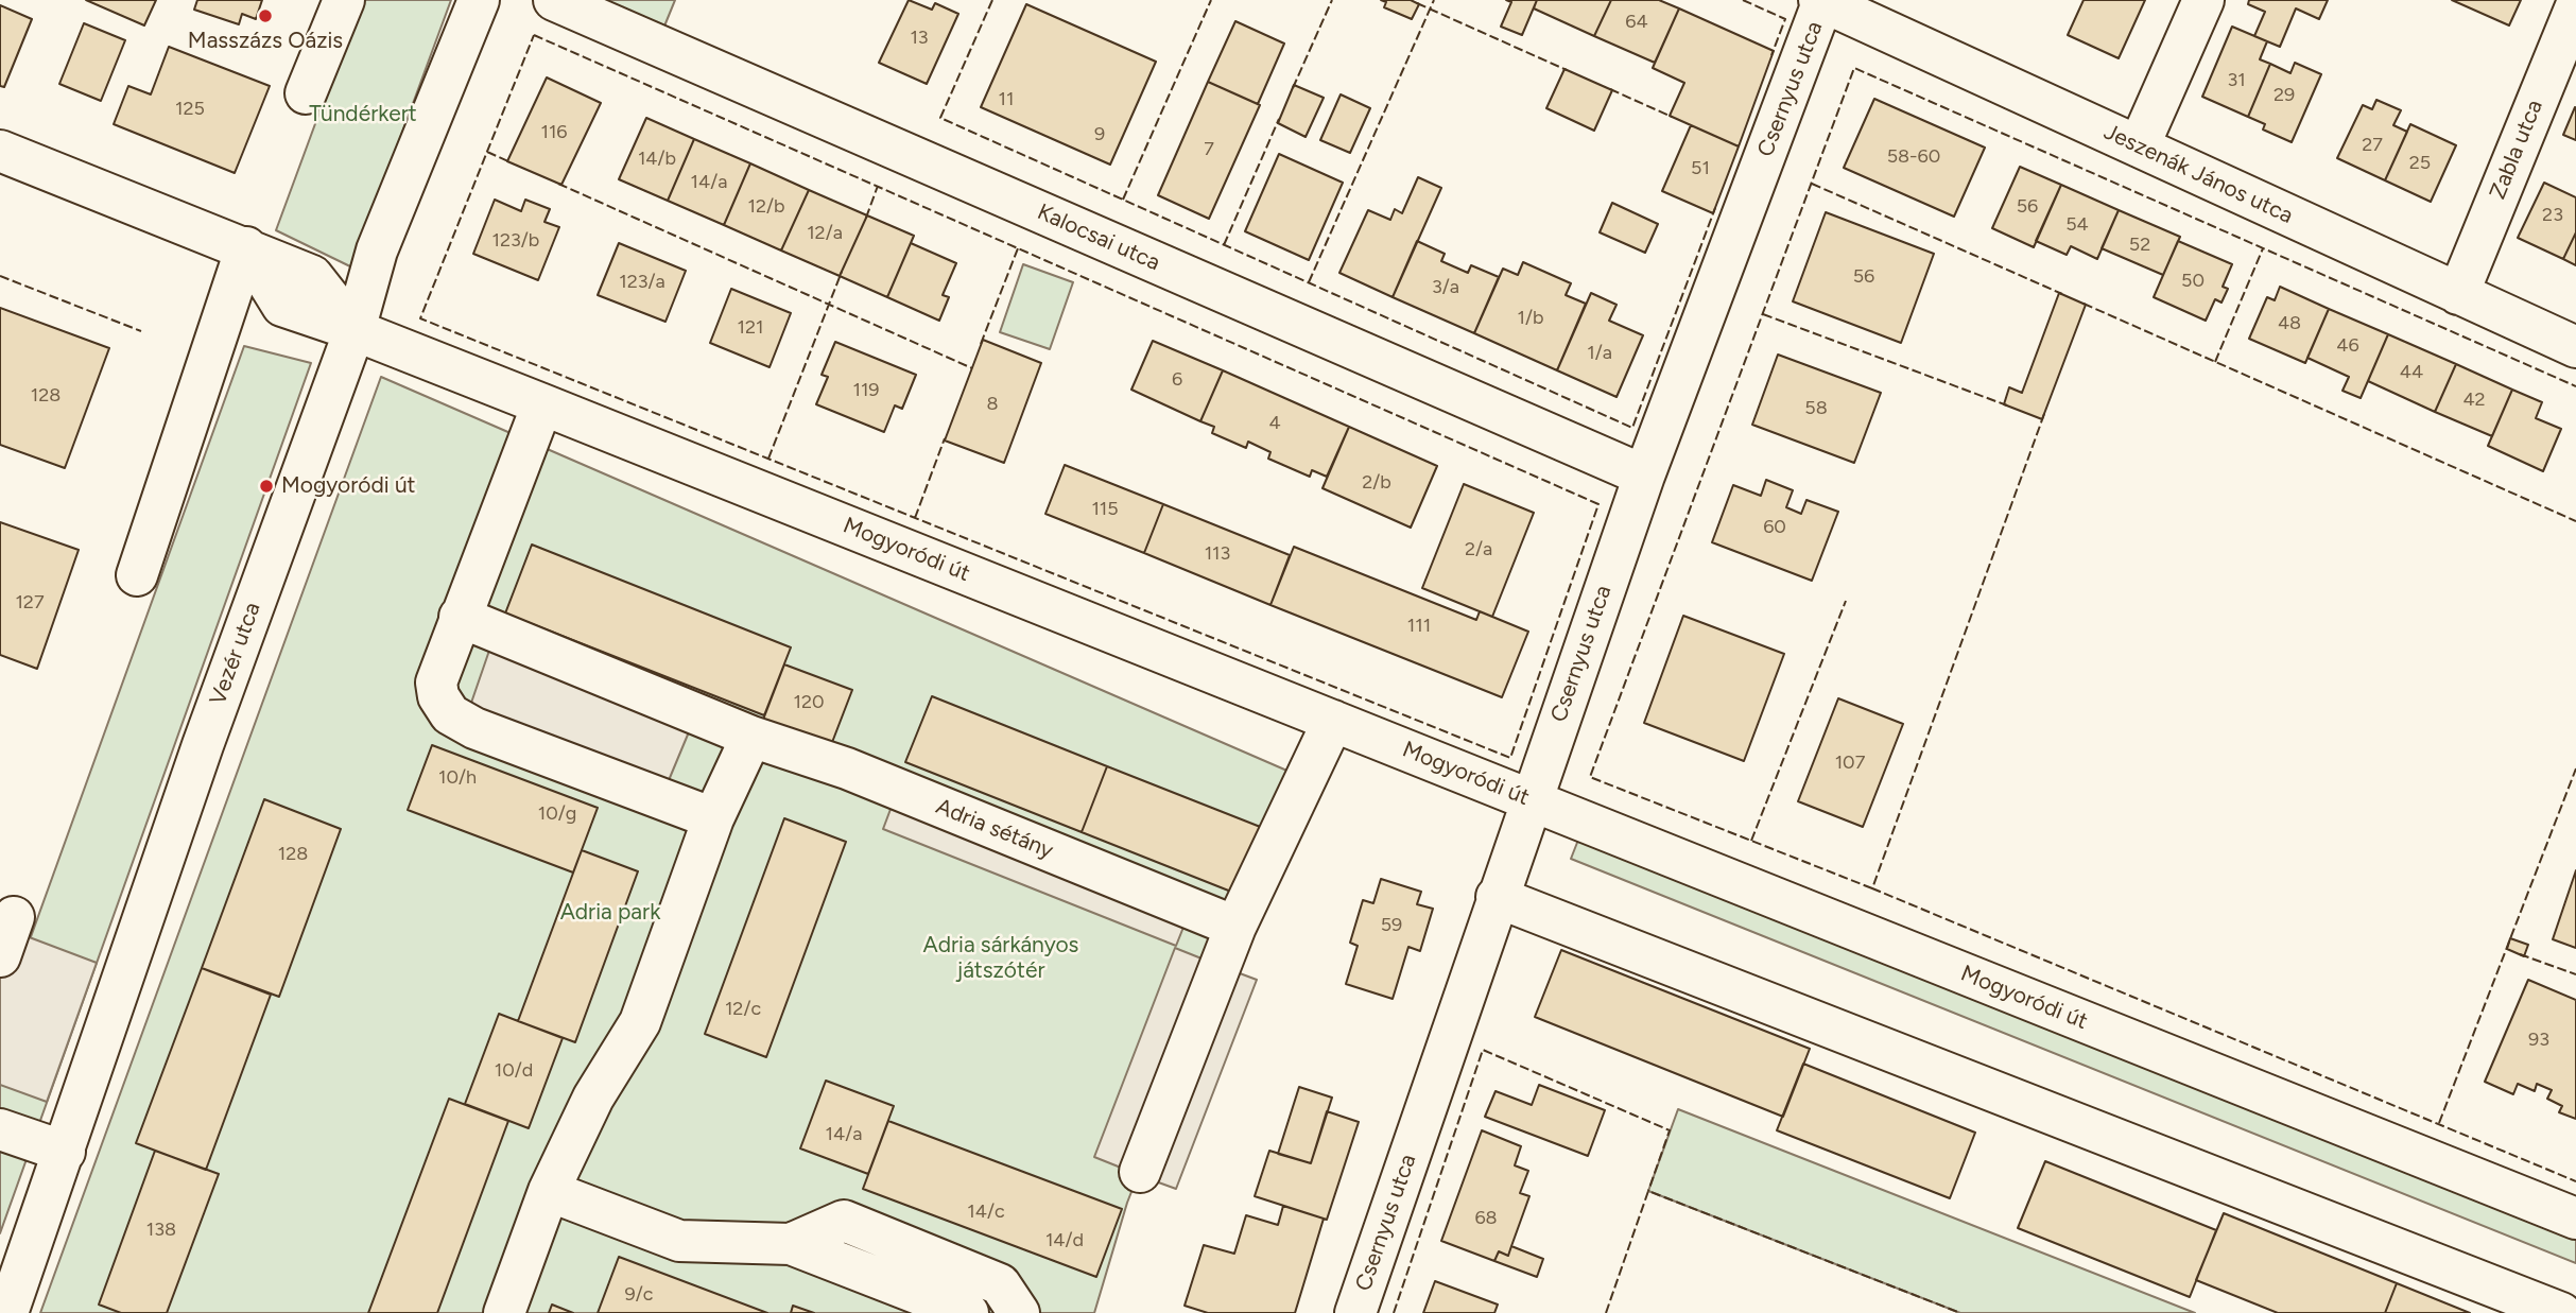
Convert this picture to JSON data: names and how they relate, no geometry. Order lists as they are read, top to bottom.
{
  "streets": {
    "street": [
      "Csernyus utca",
      "Zabla utca",
      "Jeszenák János utca",
      "Kalocsai utca",
      "Mogyoródi út",
      "Vezér utca",
      "Adria sétány"
    ]
  },
  "crossings": [
    ["Csernyus utca", "Jeszenák János utca"],
    ["Csernyus utca", "Kalocsai utca"],
    ["Csernyus utca", "Mogyoródi út"],
    ["Zabla utca", "Jeszenák János utca"],
    ["Mogyoródi út", "Vezér utca"]
  ],
  "parks": ["Tündérkert", "Adria park", "Adria sárkányos játszótér"],
  "places": ["Masszázs Oázis", "Mogyoródi út"],
  "house_numbers": [
    "64",
    "13",
    "31",
    "29",
    "11",
    "125",
    "116",
    "9",
    "27",
    "7",
    "58-60",
    "14/b",
    "25",
    "51",
    "14/a",
    "12/b",
    "56",
    "23",
    "54",
    "12/a",
    "123/b",
    "52",
    "56",
    "50",
    "123/a",
    "3/a",
    "1/b",
    "48",
    "121",
    "46",
    "1/a",
    "44",
    "6",
    "119",
    "128",
    "42",
    "8",
    "58",
    "4",
    "2/b",
    "115",
    "60",
    "2/a",
    "113",
    "127",
    "111",
    "120",
    "107",
    "10/h",
    "10/g",
    "128",
    "59",
    "12/c",
    "93",
    "10/d",
    "14/a",
    "14/c",
    "68",
    "138",
    "14/d",
    "9/c"
  ]
}
